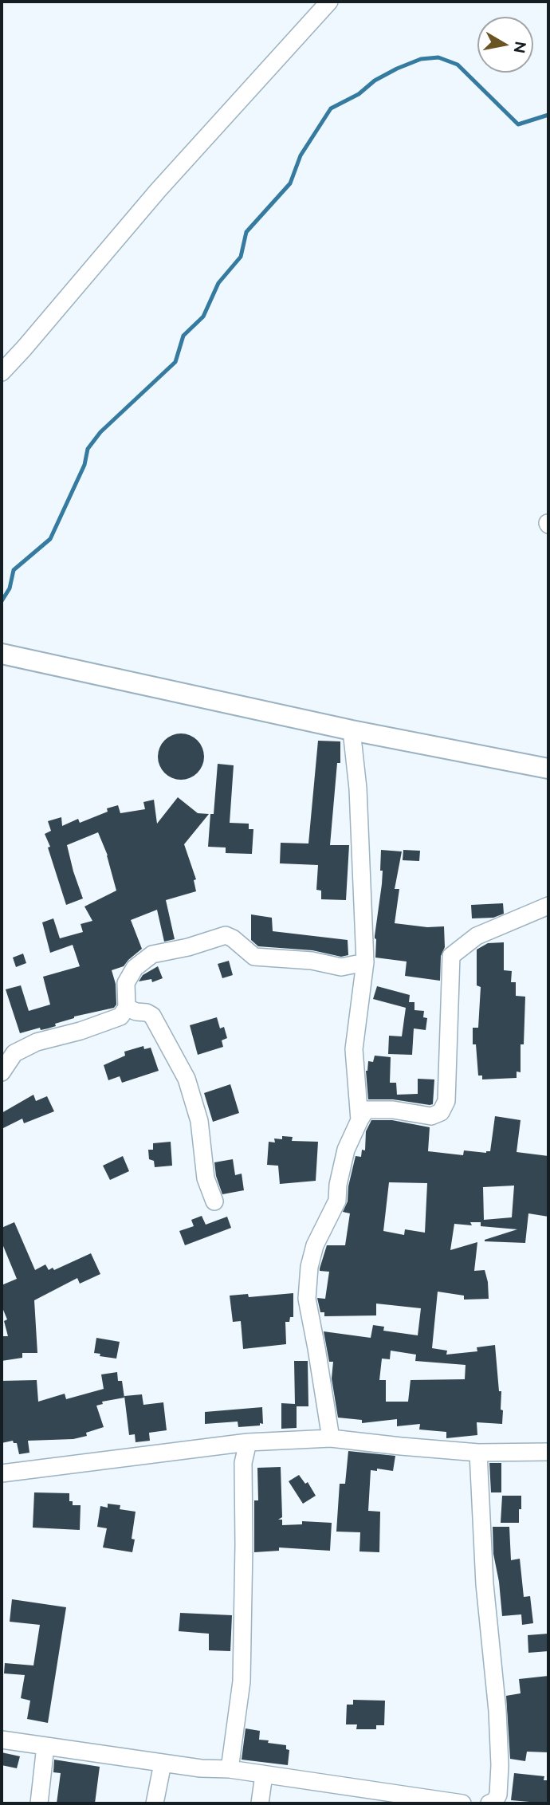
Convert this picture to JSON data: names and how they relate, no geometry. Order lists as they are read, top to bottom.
{
  "north": "right"
}
